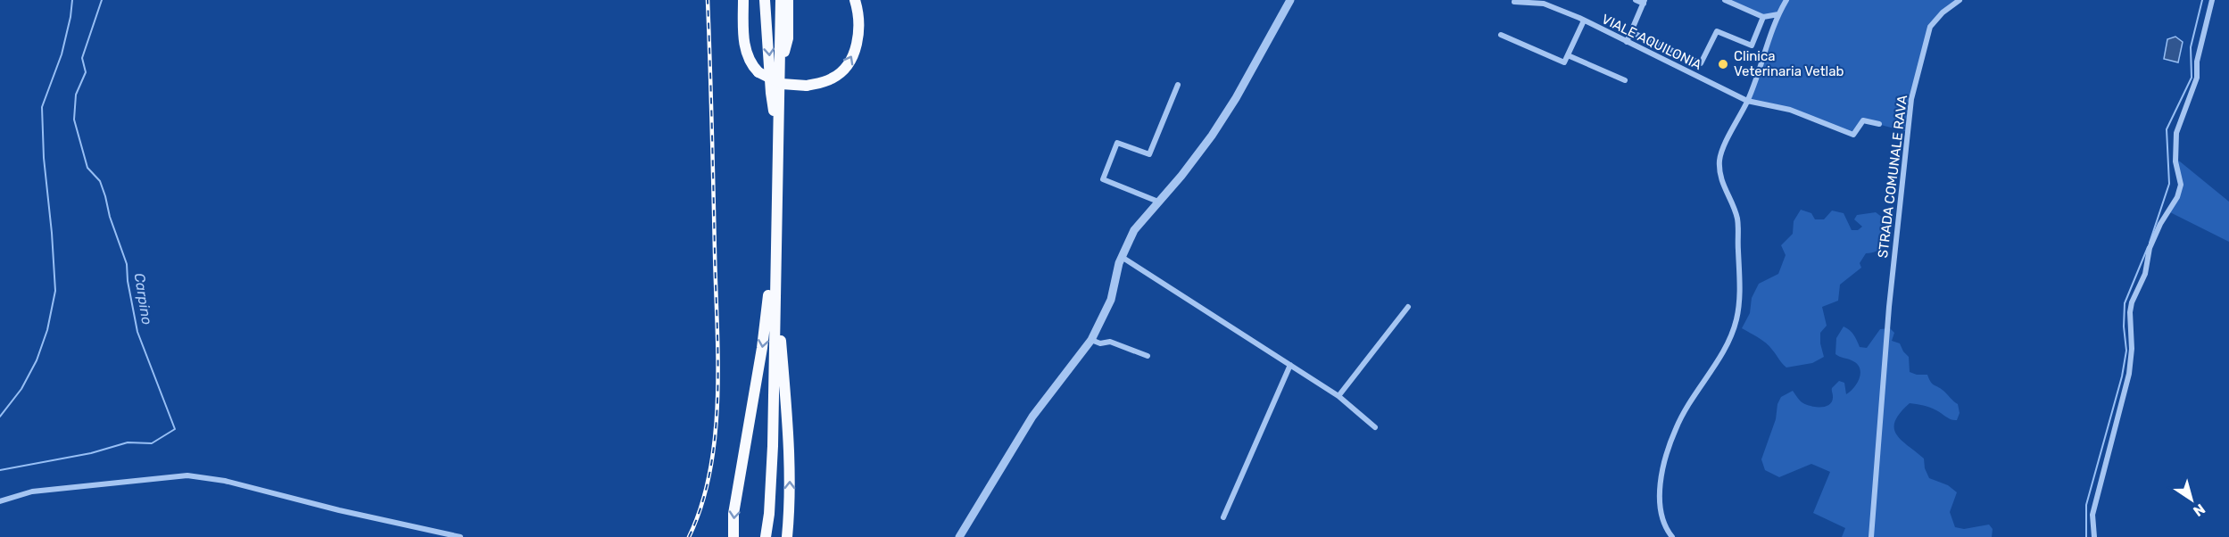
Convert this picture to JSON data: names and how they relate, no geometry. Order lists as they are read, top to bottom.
{
  "streets": {
    "street": ["VIALE AQUILONIA", "STRADA COMUNALE RAVA"]
  },
  "water": ["Carpino"],
  "places": ["Clinica Veterinaria Vetlab"],
  "north": "bottom right"
}
